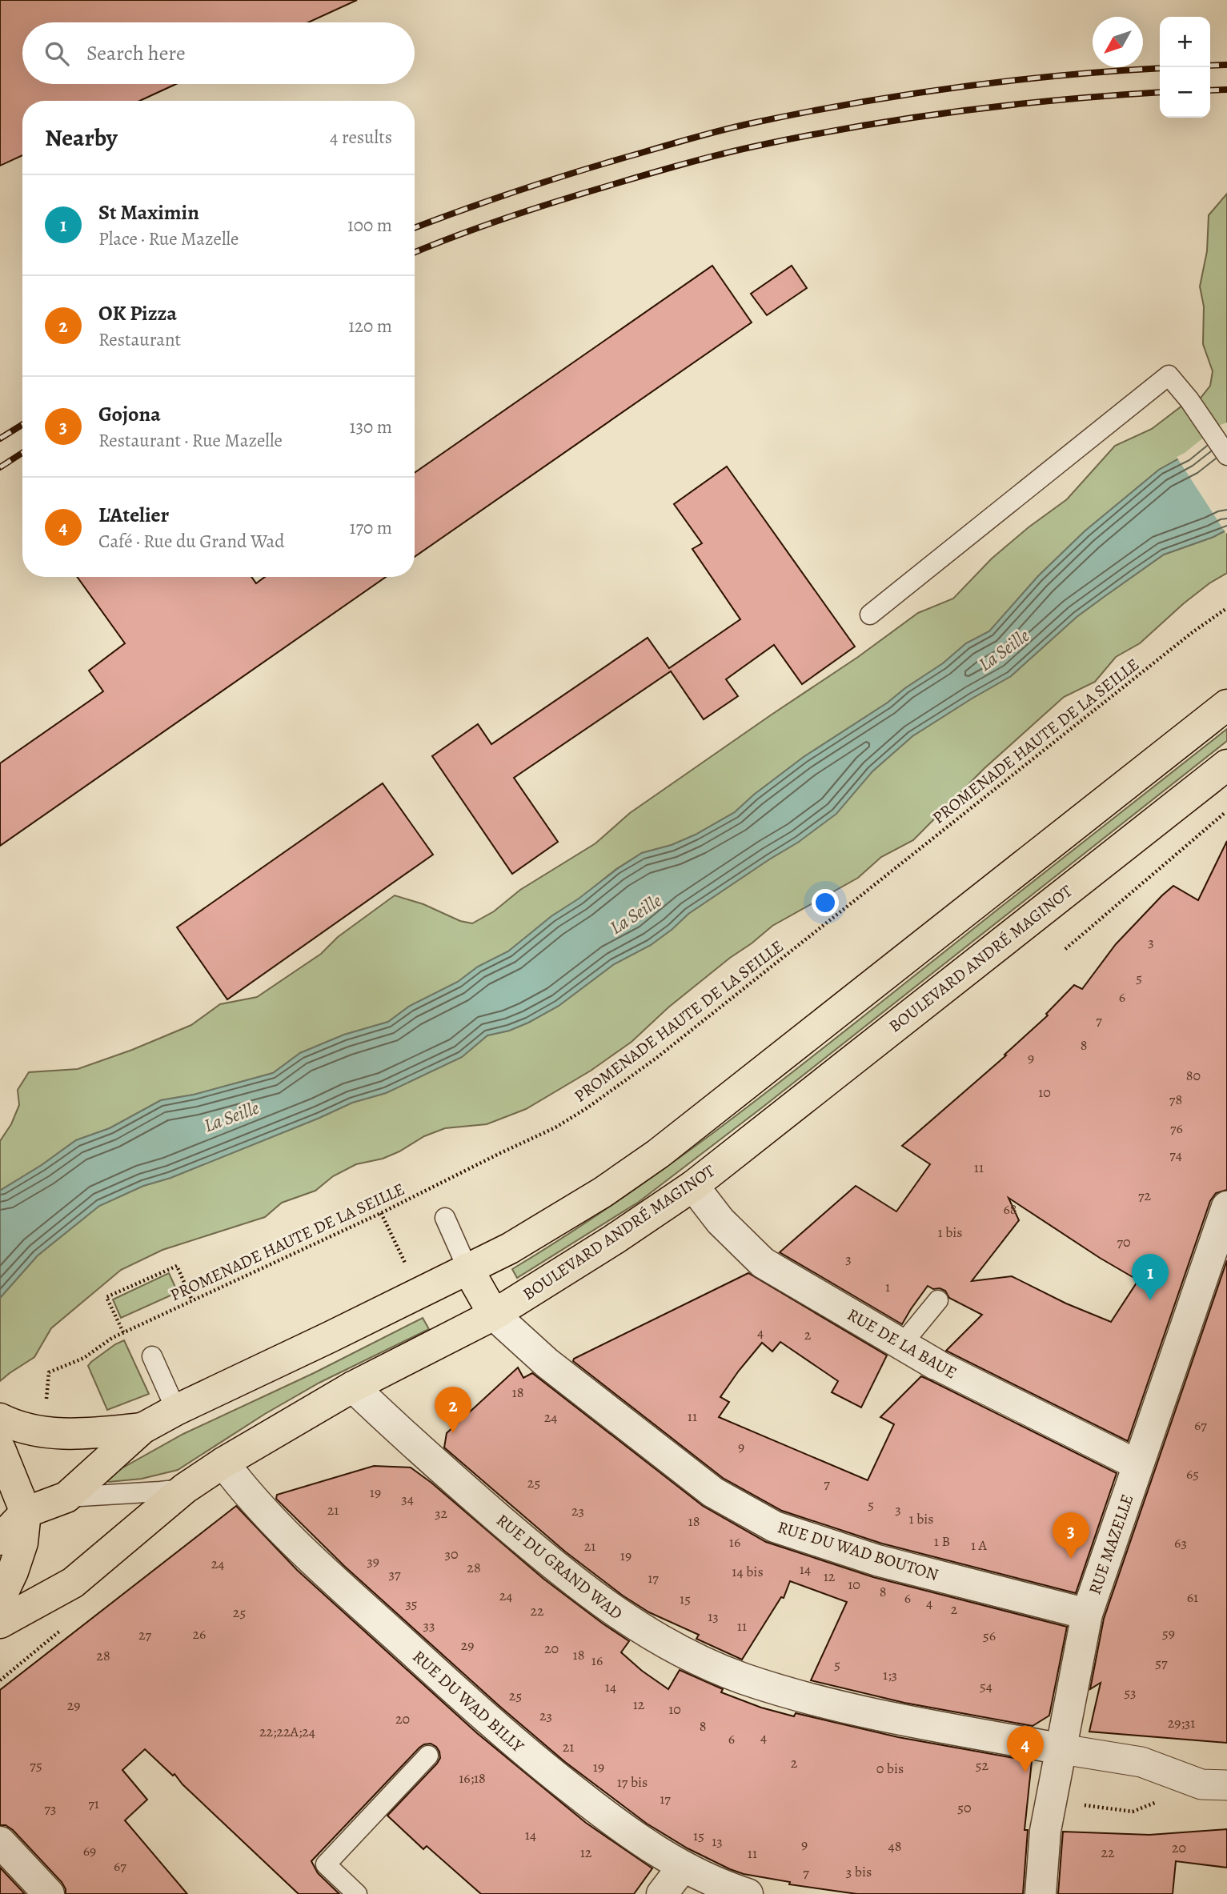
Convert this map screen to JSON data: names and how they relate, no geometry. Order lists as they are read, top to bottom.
{
  "streets": {
    "main road": ["BOULEVARD ANDRÉ MAGINOT"],
    "street": [
      "RUE DE LA BAUE",
      "RUE MAZELLE",
      "RUE DU WAD BOUTON",
      "RUE DU GRAND WAD",
      "RUE DU WAD BILLY"
    ],
    "path": ["PROMENADE HAUTE DE LA SEILLE"]
  },
  "crossings": [
    ["BOULEVARD ANDRÉ MAGINOT", "RUE DE LA BAUE"],
    ["BOULEVARD ANDRÉ MAGINOT", "RUE DU WAD BOUTON"],
    ["BOULEVARD ANDRÉ MAGINOT", "RUE DU GRAND WAD"],
    ["BOULEVARD ANDRÉ MAGINOT", "RUE DU WAD BILLY"],
    ["RUE DE LA BAUE", "RUE MAZELLE"],
    ["RUE MAZELLE", "RUE DU WAD BOUTON"],
    ["RUE MAZELLE", "RUE DU GRAND WAD"]
  ],
  "water": ["La Seille"],
  "house_numbers": [
    "3",
    "5",
    "6",
    "7",
    "8",
    "9",
    "80",
    "10",
    "78",
    "76",
    "74",
    "11",
    "72",
    "68",
    "1 bis",
    "70",
    "3",
    "1",
    "4",
    "2",
    "18",
    "11",
    "24",
    "67",
    "9",
    "65",
    "25",
    "7",
    "19",
    "34",
    "5",
    "3",
    "21",
    "23",
    "32",
    "1 bis",
    "18",
    "1 B",
    "16",
    "63",
    "1 A",
    "21",
    "30",
    "19",
    "39",
    "24",
    "28",
    "14",
    "14 bis",
    "37",
    "12",
    "17",
    "10",
    "8",
    "24",
    "61",
    "6",
    "15",
    "4",
    "35",
    "2",
    "22",
    "25",
    "13",
    "33",
    "11",
    "59",
    "26",
    "27",
    "56",
    "29",
    "20",
    "18",
    "28",
    "16",
    "57",
    "5",
    "1;3",
    "54",
    "14",
    "53",
    "25",
    "12",
    "29",
    "10",
    "23",
    "20",
    "29;31",
    "8",
    "22;22A;24",
    "4",
    "6",
    "21",
    "2",
    "75",
    "52",
    "19",
    "0 bis",
    "16;18",
    "17 bis",
    "17",
    "71",
    "50",
    "73",
    "14",
    "15",
    "13",
    "9",
    "48",
    "20",
    "69",
    "12",
    "22",
    "11",
    "67",
    "3 bis",
    "7"
  ],
  "north": "bottom left",
  "page": {
    "map_buttons": ["+", "−"],
    "search": "Search here",
    "heading": ["Nearby", "4 results"],
    "list": [
      {
        "mark": "1",
        "name": "St Maximin",
        "note": "Place · Rue Mazelle",
        "value": "100 m"
      },
      {
        "mark": "2",
        "name": "OK Pizza",
        "note": "Restaurant",
        "value": "120 m"
      },
      {
        "mark": "3",
        "name": "Gojona",
        "note": "Restaurant · Rue Mazelle",
        "value": "130 m"
      },
      {
        "mark": "4",
        "name": "L'Atelier",
        "note": "Café · Rue du Grand Wad",
        "value": "170 m"
      }
    ],
    "pins": [
      "1",
      "2",
      "3",
      "4"
    ]
  }
}
